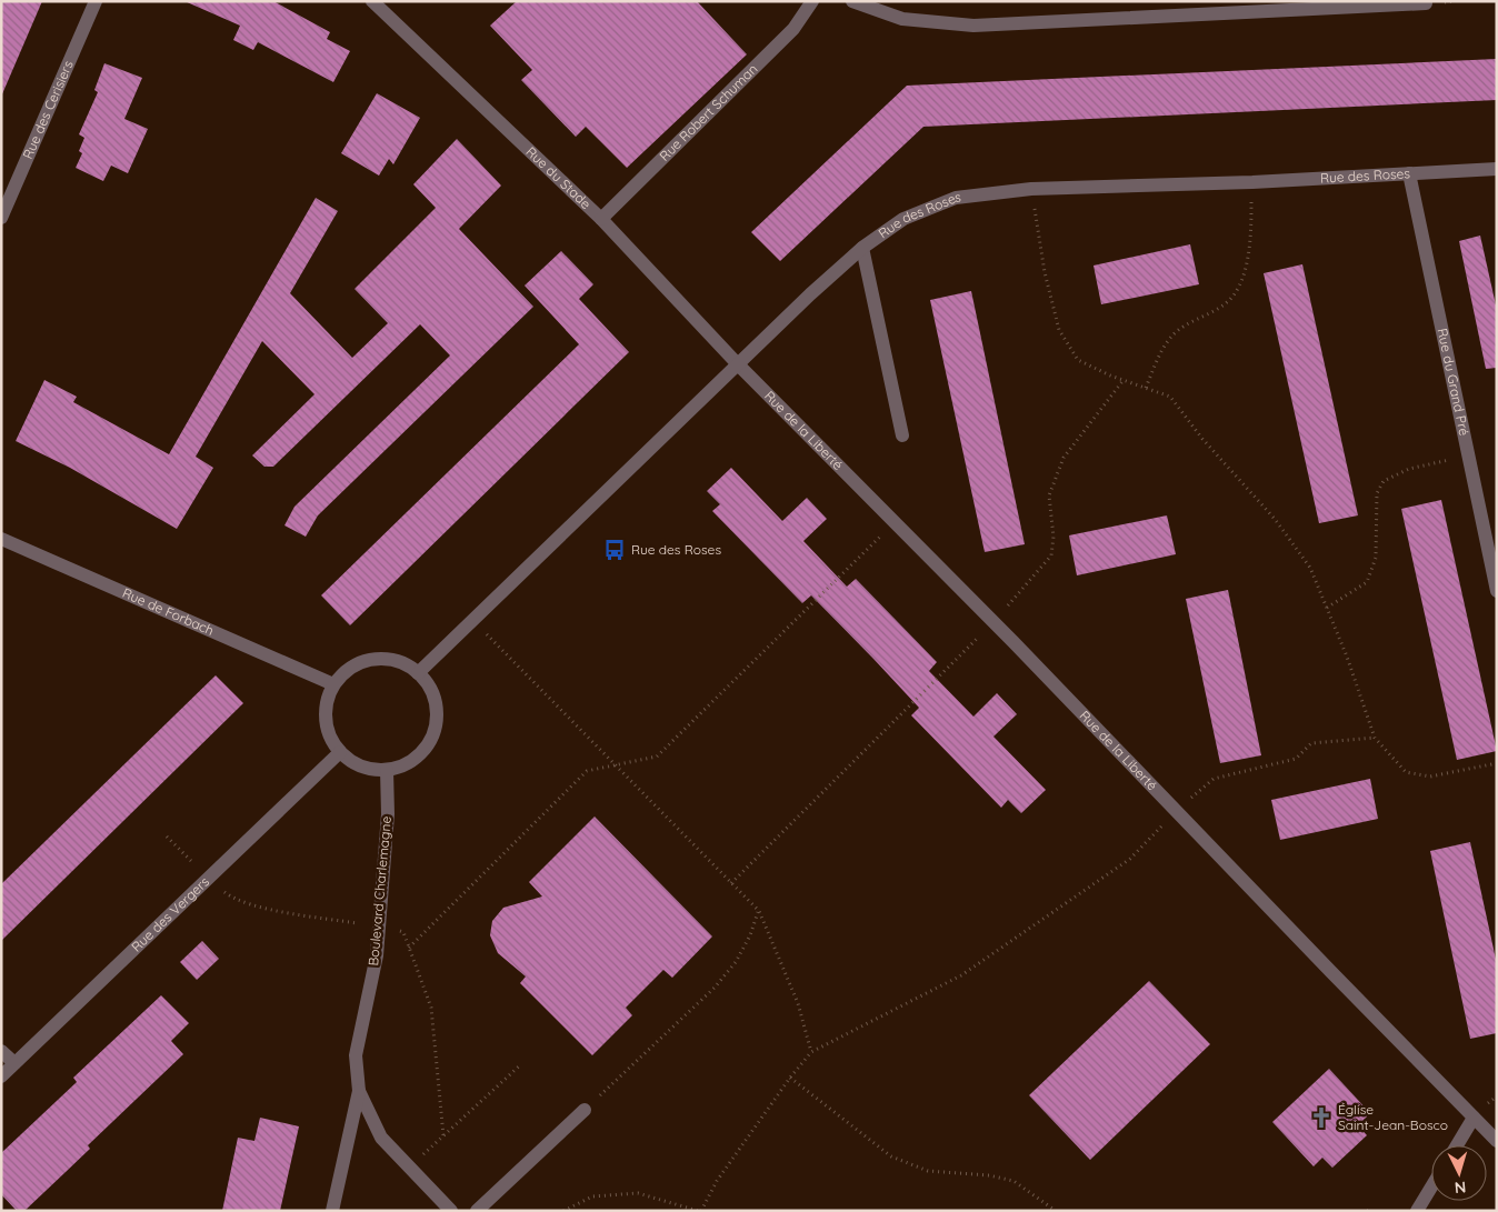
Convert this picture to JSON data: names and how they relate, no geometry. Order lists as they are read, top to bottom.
{
  "streets": {
    "street": [
      "Rue des Cerisiers",
      "Rue Robert Schuman",
      "Rue des Roses",
      "Rue du Stade",
      "Rue du Grand Pré",
      "Rue de la Liberté",
      "Rue de Forbach",
      "Boulevard Charlemagne",
      "Rue des Vergers"
    ]
  },
  "crossings": [
    ["Rue Robert Schuman", "Rue du Stade"],
    ["Rue des Roses", "Rue du Stade"],
    ["Rue des Roses", "Rue du Grand Pré"],
    ["Rue des Roses", "Rue de la Liberté"],
    ["Rue des Roses", "Rue de Forbach"],
    ["Rue des Roses", "Boulevard Charlemagne"],
    ["Rue des Roses", "Rue des Vergers"],
    ["Rue du Stade", "Rue de la Liberté"],
    ["Rue de Forbach", "Boulevard Charlemagne"],
    ["Rue de Forbach", "Rue des Vergers"],
    ["Boulevard Charlemagne", "Rue des Vergers"]
  ],
  "places": {
    "bus stop": ["Rue des Roses"],
    "church": ["Église Saint-Jean-Bosco"]
  },
  "north": "bottom"
}
